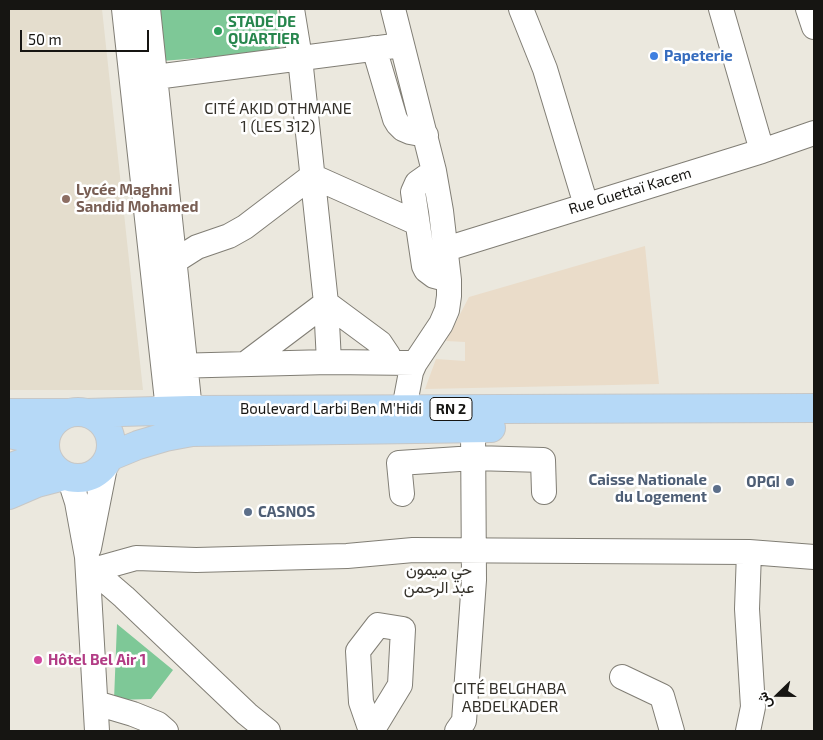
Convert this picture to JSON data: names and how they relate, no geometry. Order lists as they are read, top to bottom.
{
  "streets": {
    "main road": ["Boulevard Larbi Ben M'Hidi", "RN 2"],
    "street": ["Rue Guettaï Kacem"]
  },
  "districts": ["CITÉ AKID OTHMANE 1 (LES 312)", "حي ميمون عبد الرحمن", "CITÉ BELGHABA ABDELKADER"],
  "places": [
    "STADE DE QUARTIER",
    "Papeterie",
    "Lycée Maghni Sandid Mohamed",
    "OPGI",
    "Caisse Nationale du Logement",
    "CASNOS",
    "Hôtel Bel Air 1"
  ],
  "scale_bar": "50 m",
  "north": "left"
}
